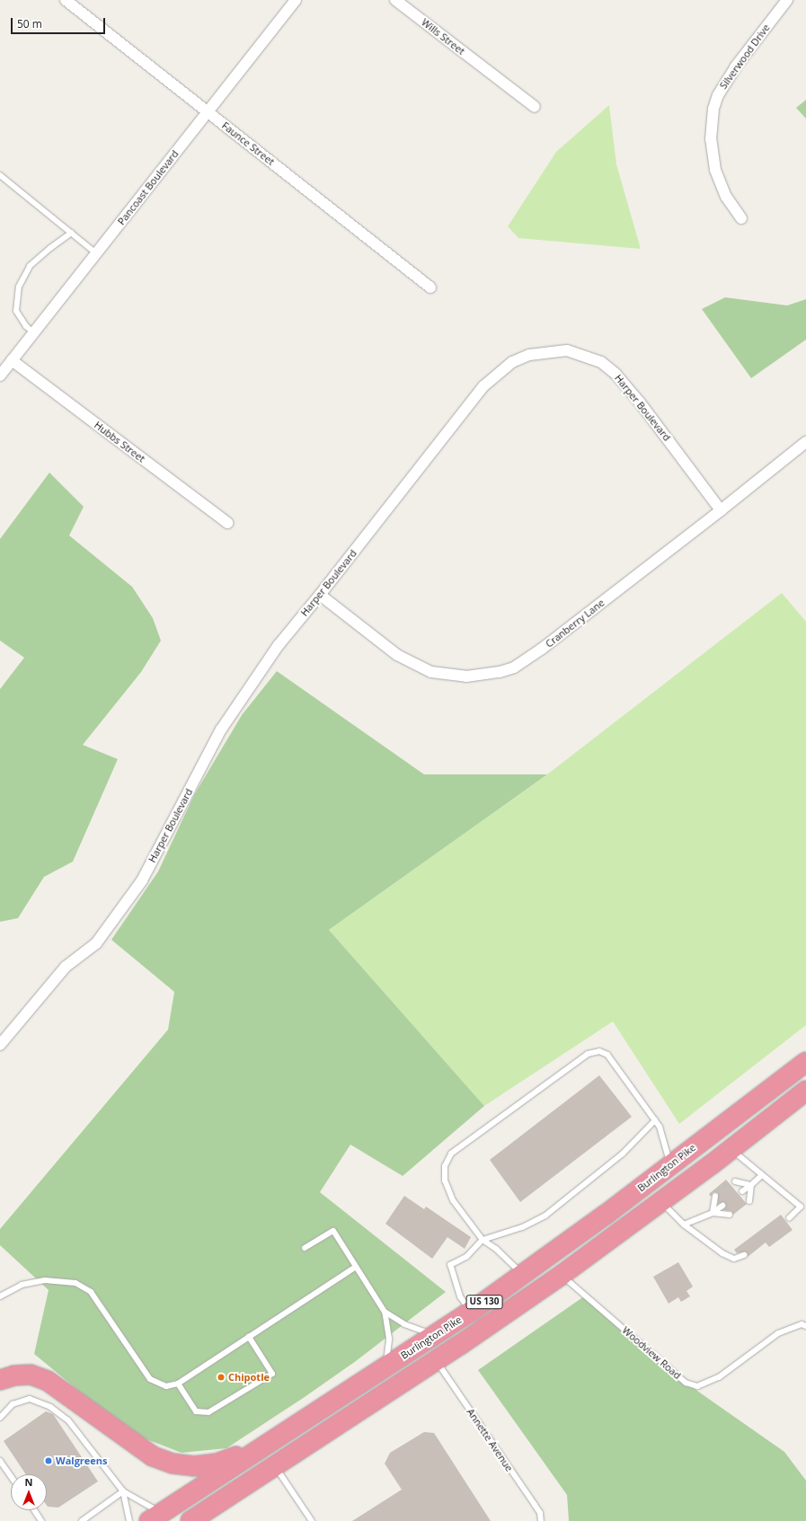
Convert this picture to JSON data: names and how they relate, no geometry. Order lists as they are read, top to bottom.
{
  "streets": {
    "highway": ["Burlington Pike", "US 130"],
    "street": [
      "Wills Street",
      "Silverwood Drive",
      "Faunce Street",
      "Pancoast Boulevard",
      "Harper Boulevard",
      "Hubbs Street",
      "Cranberry Lane"
    ],
    "lane": ["Woodview Road", "Annette Avenue"]
  },
  "crossings": [
    ["Faunce Street", "Pancoast Boulevard"],
    ["Pancoast Boulevard", "Hubbs Street"],
    ["Harper Boulevard", "Cranberry Lane"],
    ["US 130", "Woodview Road"],
    ["US 130", "Annette Avenue"]
  ],
  "places": ["Chipotle", "Walgreens"],
  "scale_bar": "50 m",
  "north": "top"
}
